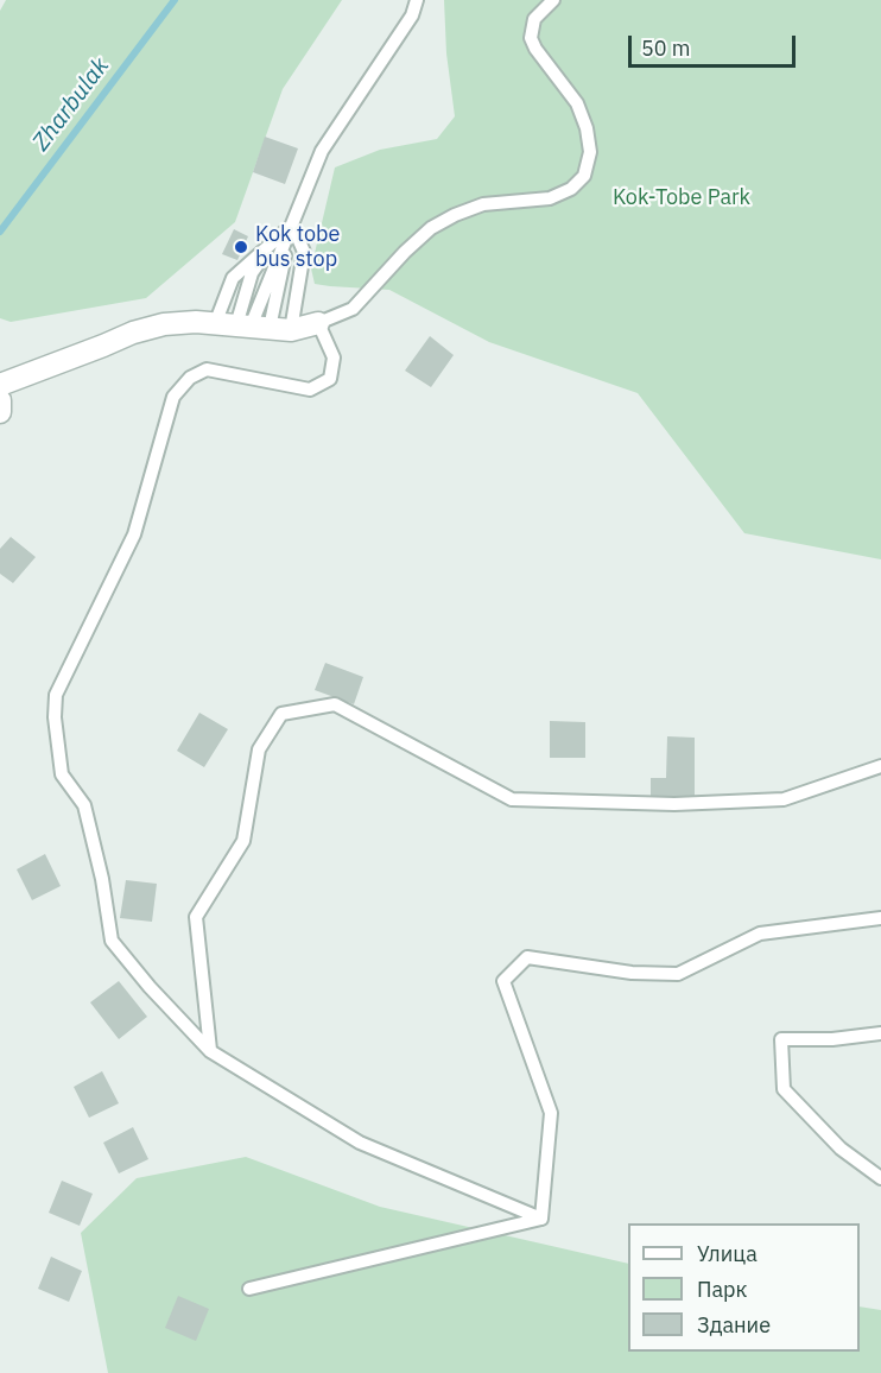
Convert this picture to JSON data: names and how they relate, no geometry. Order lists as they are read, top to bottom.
{
  "water": ["Zharbulak"],
  "parks": ["Kok-Tobe Park"],
  "places": ["Kok tobe bus stop"],
  "legend": ["Улица", "Парк", "Здание"],
  "scale_bar": "50 m"
}
